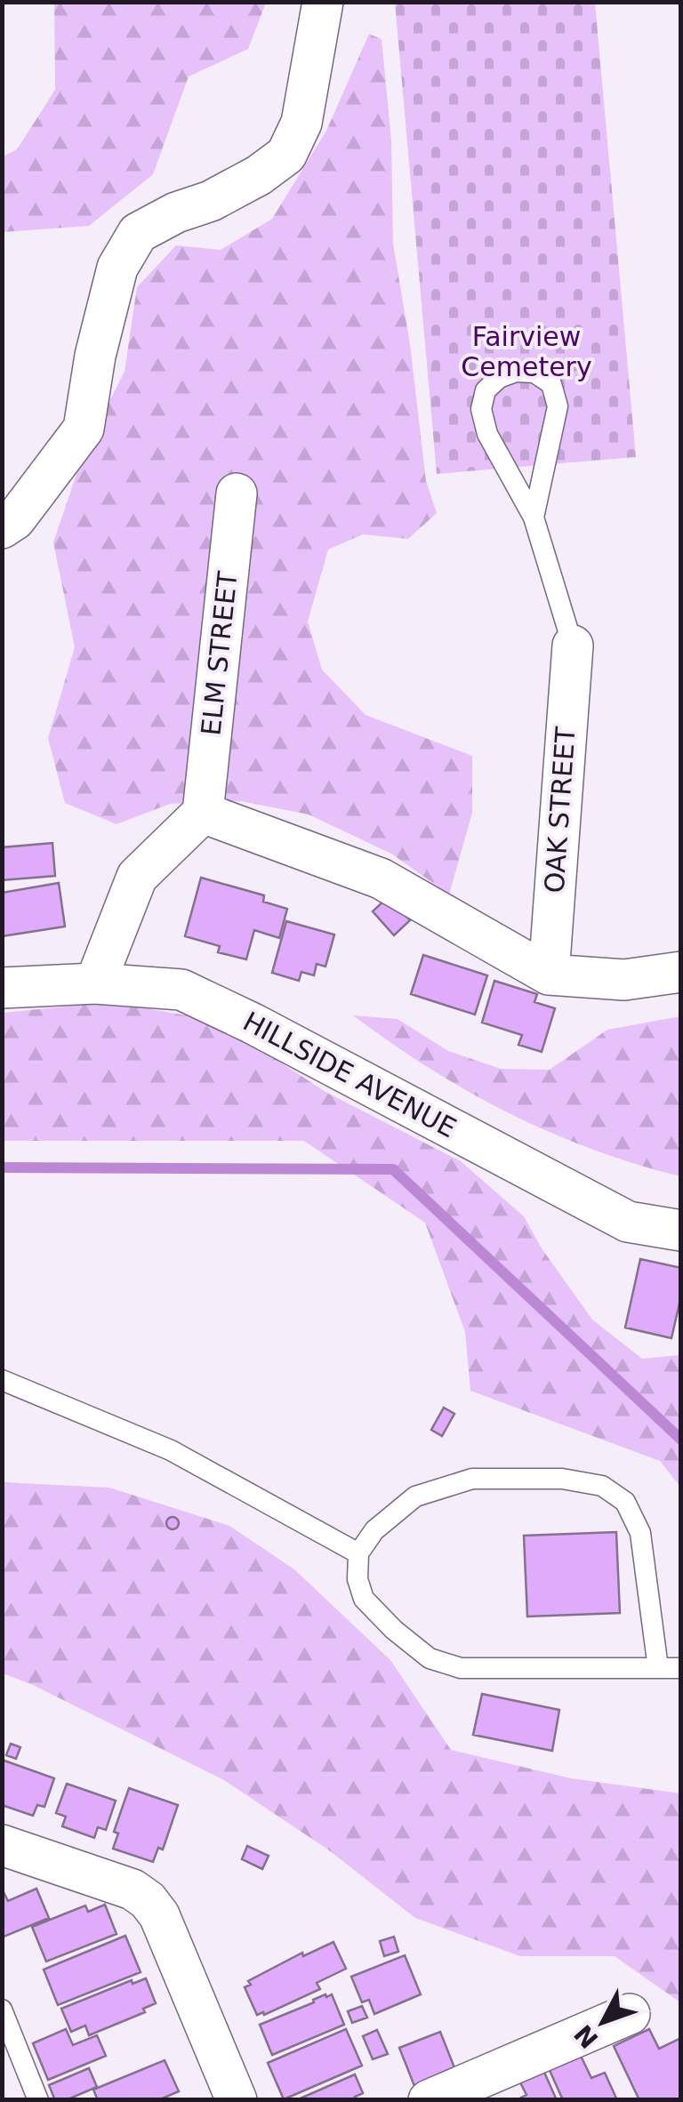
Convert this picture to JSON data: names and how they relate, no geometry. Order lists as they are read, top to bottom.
{
  "streets": {
    "street": ["ELM STREET", "OAK STREET", "HILLSIDE AVENUE"]
  },
  "parks": ["Fairview Cemetery"],
  "north": "bottom left"
}
